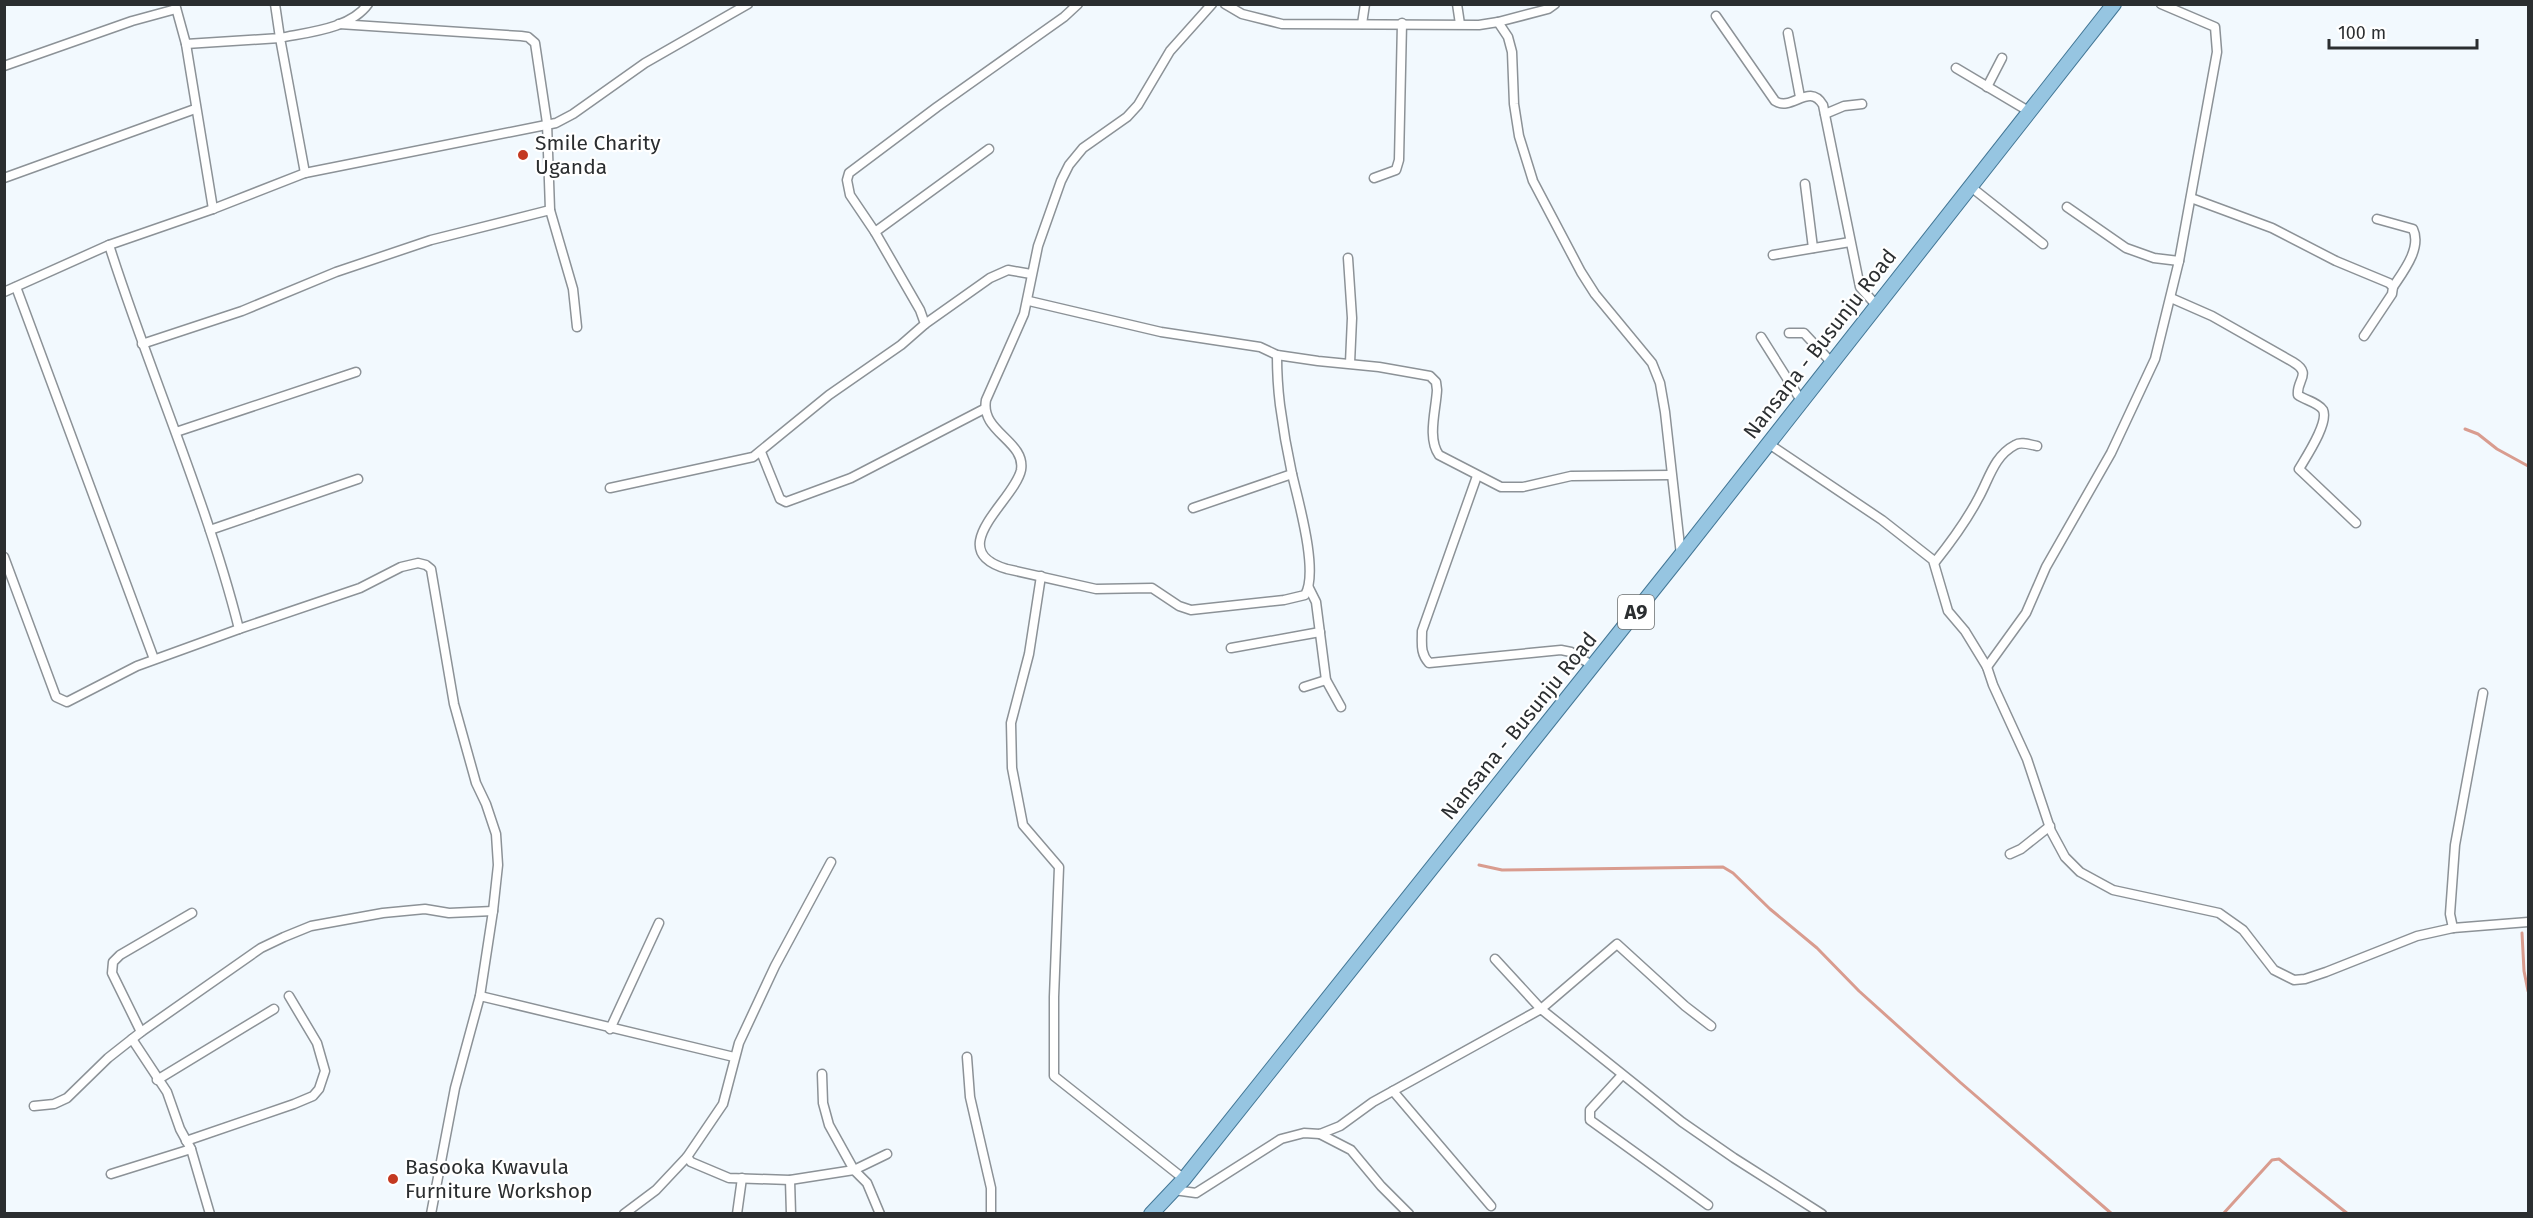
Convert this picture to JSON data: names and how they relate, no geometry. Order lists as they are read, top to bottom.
{
  "streets": {
    "main road": ["Nansana - Busunju Road", "A9"]
  },
  "places": ["Smile Charity Uganda", "Basooka Kwavula Furniture Workshop"],
  "scale_bar": "100 m"
}
